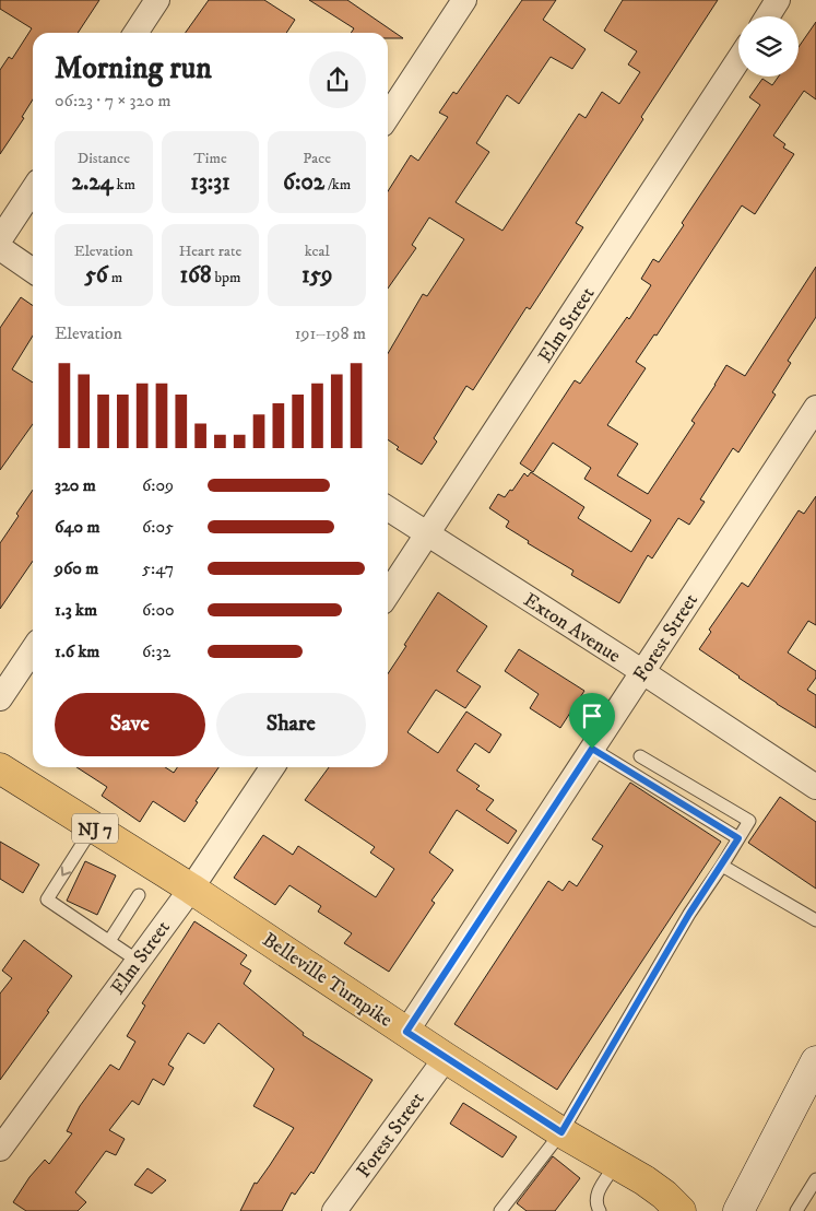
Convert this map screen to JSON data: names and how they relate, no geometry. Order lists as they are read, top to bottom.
{
  "streets": {
    "main road": ["NJ 7", "Belleville Turnpike"],
    "street": ["Elm Street", "Exton Avenue", "Forest Street"]
  },
  "crossings": [
    ["Elm Street", "Exton Avenue"],
    ["Elm Street", "Belleville Turnpike"],
    ["Exton Avenue", "Forest Street"],
    ["Forest Street", "Belleville Turnpike"]
  ],
  "page": {
    "heading": ["Morning run", "06:23 · 7 × 320 m"],
    "stats": [
      ["Distance", "2.24 km"],
      ["Time", "13:31"],
      ["Pace", "6:02 /km"],
      ["Elevation", "56 m"],
      ["Heart rate", "168 bpm"],
      ["kcal", "159"]
    ],
    "chart": ["Elevation", "191–198 m"],
    "list": [
      {
        "name": "320 m",
        "note": "6:09"
      },
      {
        "name": "640 m",
        "note": "6:05"
      },
      {
        "name": "960 m",
        "note": "5:47"
      },
      {
        "name": "1.3 km",
        "note": "6:00"
      },
      {
        "name": "1.6 km",
        "note": "6:32"
      }
    ],
    "buttons": ["Save", "Share"]
  }
}
